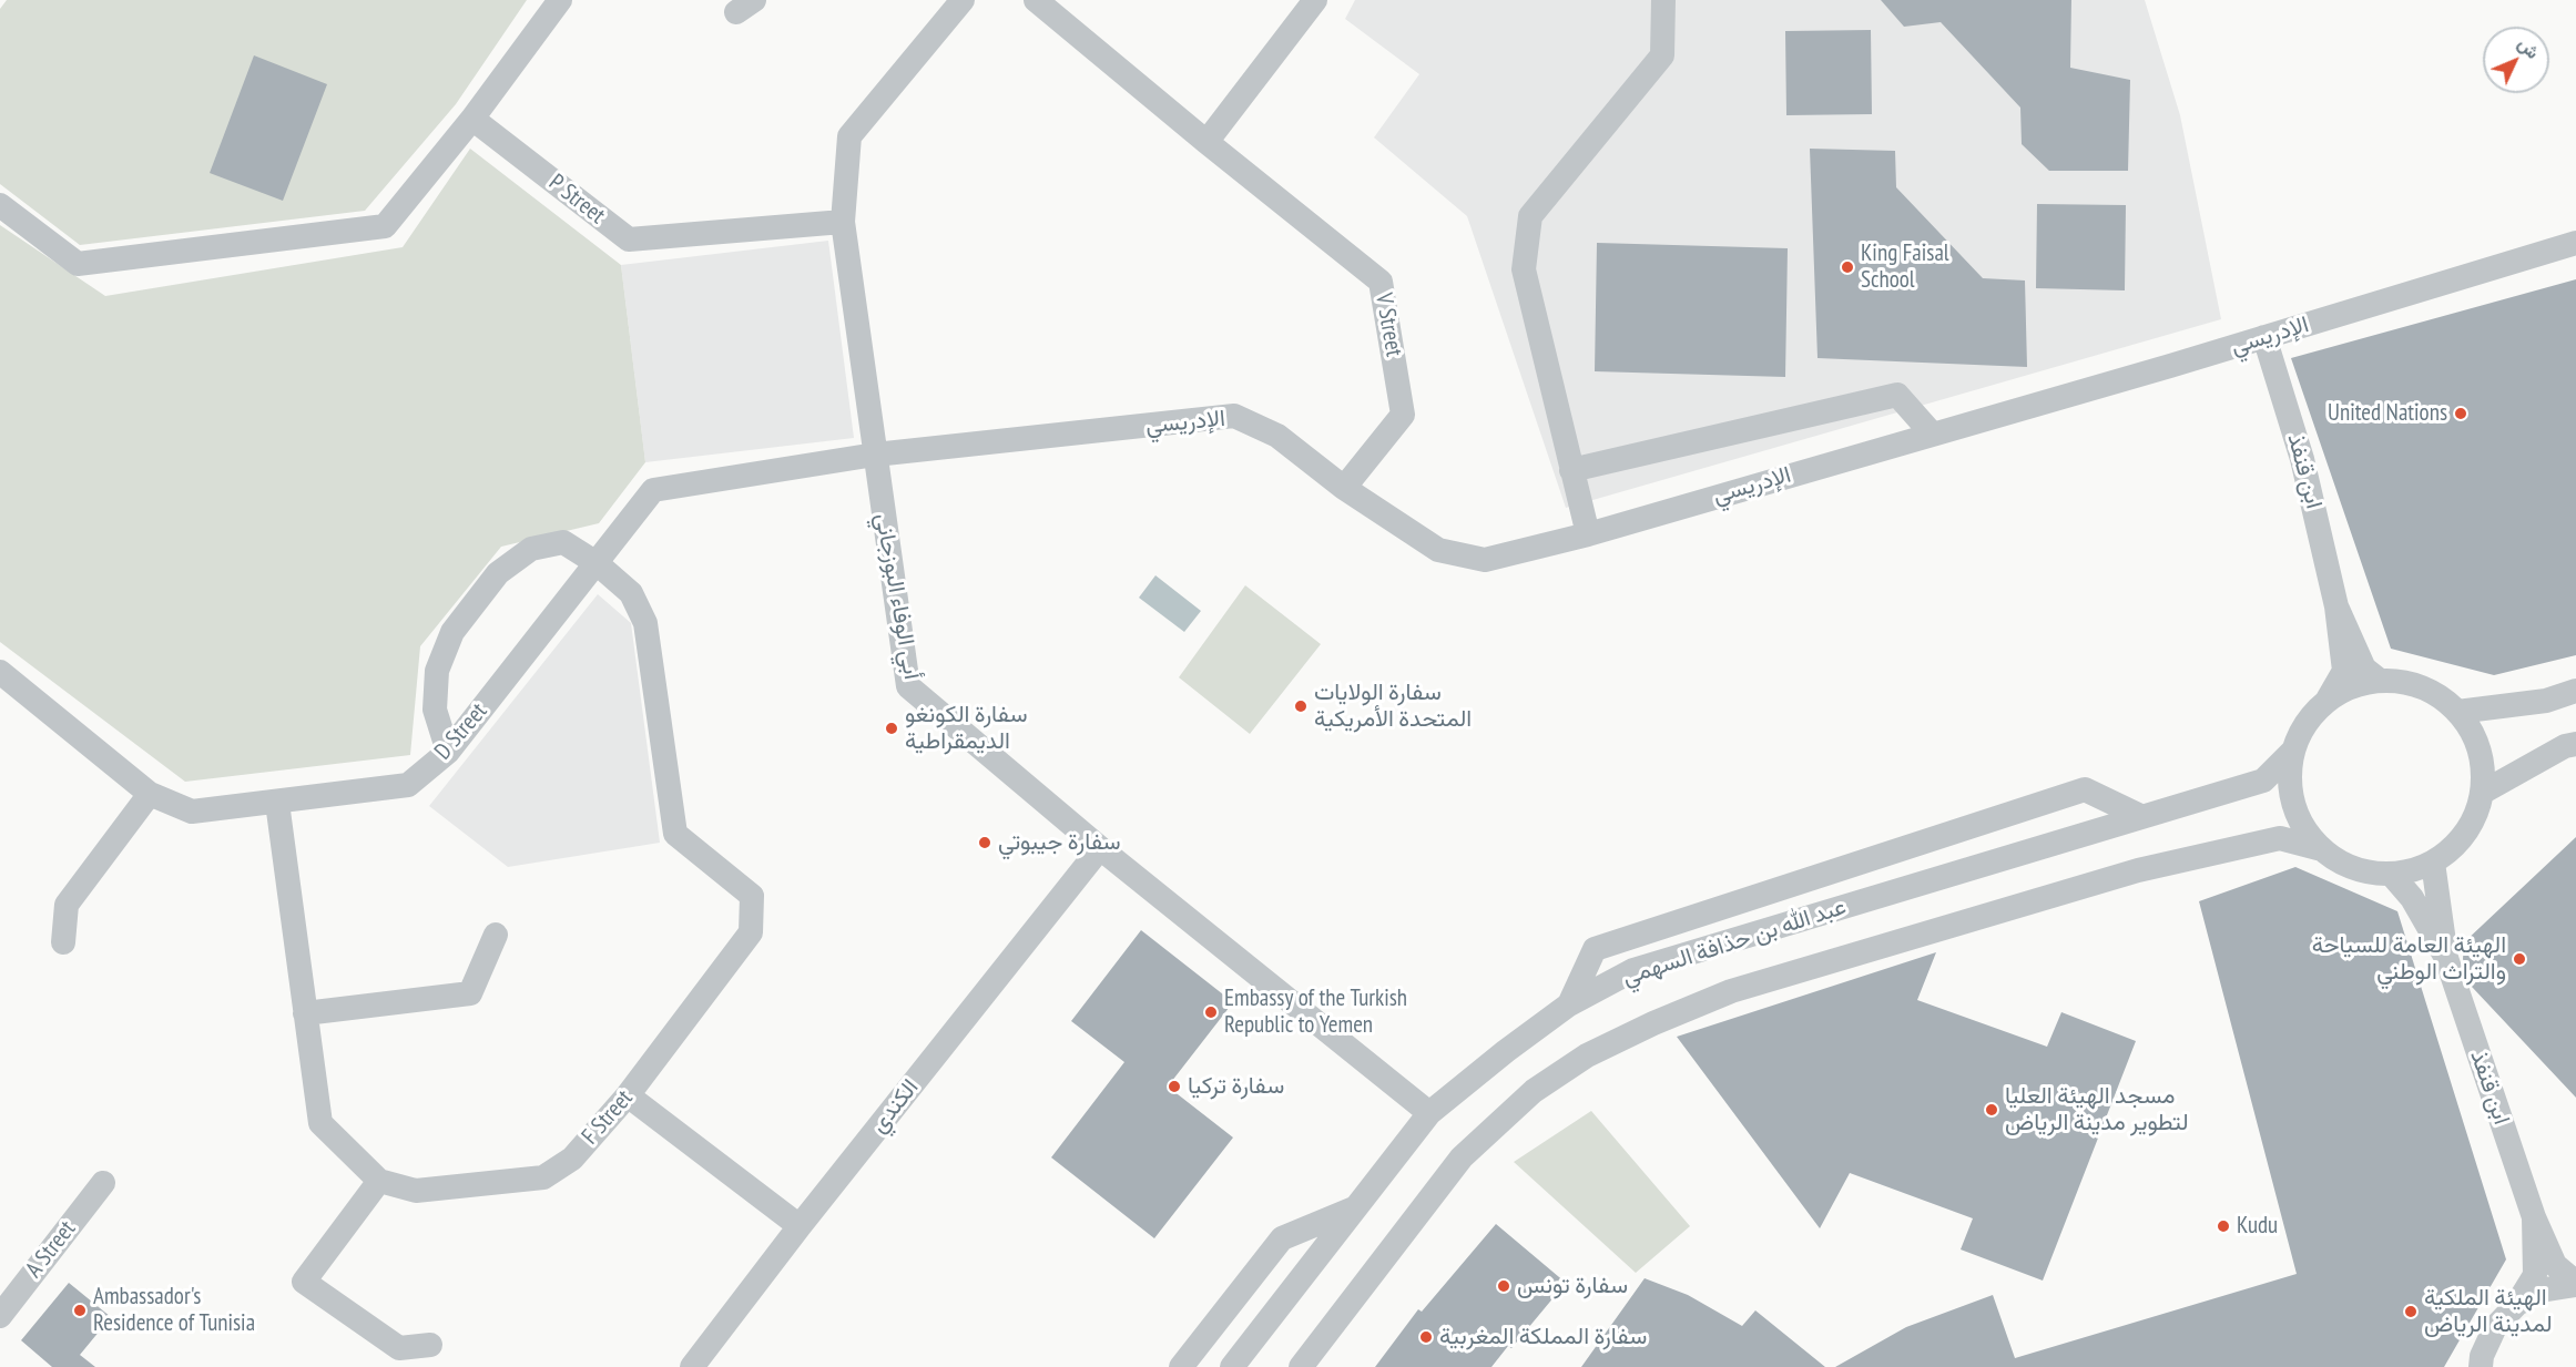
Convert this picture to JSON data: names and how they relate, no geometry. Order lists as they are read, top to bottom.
{
  "streets": {
    "street": [
      "P Street",
      "V Street",
      "الإدريسي",
      "ابن قنفذ",
      "أبي الوفاء البوزجاني",
      "D Street",
      "عبد الله بن حذافة السهمي",
      "الكندي",
      "F Street",
      "A Street"
    ]
  },
  "crossings": [
    ["P Street", "أبي الوفاء البوزجاني"],
    ["V Street", "الإدريسي"],
    ["الإدريسي", "ابن قنفذ"],
    ["الإدريسي", "أبي الوفاء البوزجاني"],
    ["الإدريسي", "D Street"],
    ["أبي الوفاء البوزجاني", "D Street"],
    ["أبي الوفاء البوزجاني", "عبد الله بن حذافة السهمي"],
    ["أبي الوفاء البوزجاني", "الكندي"],
    ["D Street", "F Street"]
  ],
  "places": [
    "King Faisal School",
    "United Nations",
    "سفارة الولايات المتحدة الأمريكية",
    "سفارة الكونغو الديمقراطية",
    "سفارة جيبوتي",
    "الهيئة العامة للسياحة والتراث الوطني",
    "Embassy of the Turkish Republic to Yemen",
    "سفارة تركيا",
    "مسجد الهيئة العليا لتطوير مدينة الرياض",
    "Kudu",
    "سفارة تونس",
    "Ambassador's Residence of Tunisia",
    "الهيئة الملكية لمدينة الرياض",
    "سفارة المملكة المغربية"
  ],
  "north": "top right"
}
